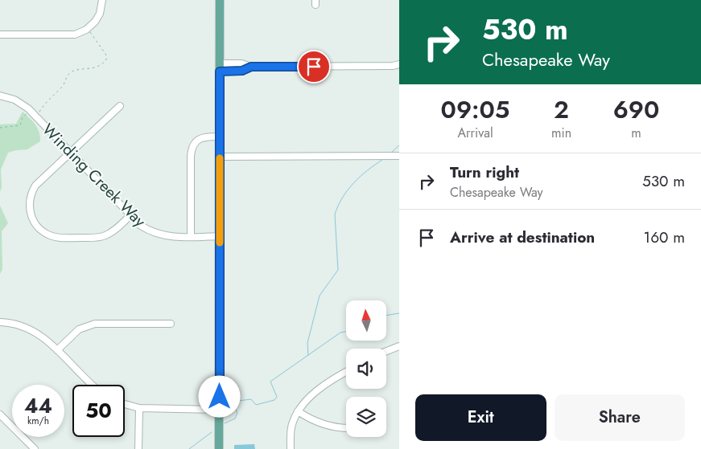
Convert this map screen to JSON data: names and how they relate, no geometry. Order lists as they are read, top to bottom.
{
  "streets": {
    "street": ["Winding Creek Way"]
  },
  "north": "top",
  "page": {
    "turn": ["530 m", "Chesapeake Way"],
    "eta": [
      "09:05",
      "Arrival",
      "2",
      "min",
      "690",
      "m"
    ],
    "list": [
      {
        "name": "Turn right",
        "note": "Chesapeake Way",
        "value": "530 m"
      },
      {
        "name": "Arrive at destination",
        "value": "160 m"
      }
    ],
    "speed": "44 km/h",
    "limit": "50",
    "buttons": ["Exit", "Share"]
  }
}
